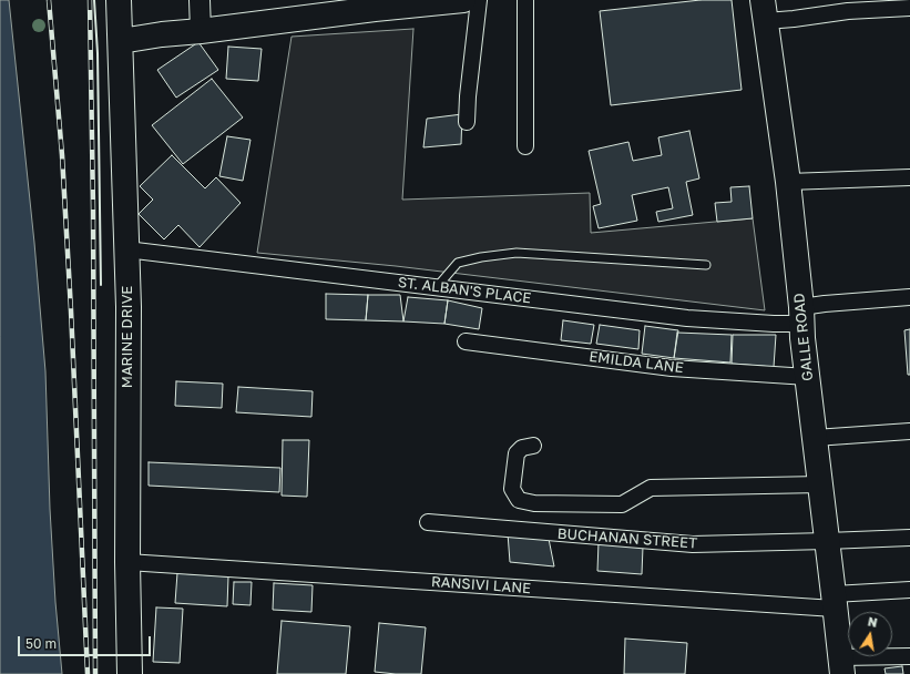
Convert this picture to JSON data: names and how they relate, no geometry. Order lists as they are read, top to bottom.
{
  "streets": {
    "main road": ["MARINE DRIVE", "GALLE ROAD"],
    "street": [
      "ST. ALBAN'S PLACE",
      "EMILDA LANE",
      "BUCHANAN STREET",
      "RANSIVI LANE"
    ]
  },
  "crossings": [
    ["ST. ALBAN'S PLACE", "MARINE DRIVE"],
    ["ST. ALBAN'S PLACE", "GALLE ROAD"],
    ["MARINE DRIVE", "RANSIVI LANE"],
    ["GALLE ROAD", "EMILDA LANE"],
    ["GALLE ROAD", "BUCHANAN STREET"],
    ["GALLE ROAD", "RANSIVI LANE"]
  ],
  "scale_bar": "50 m",
  "north": "top"
}
